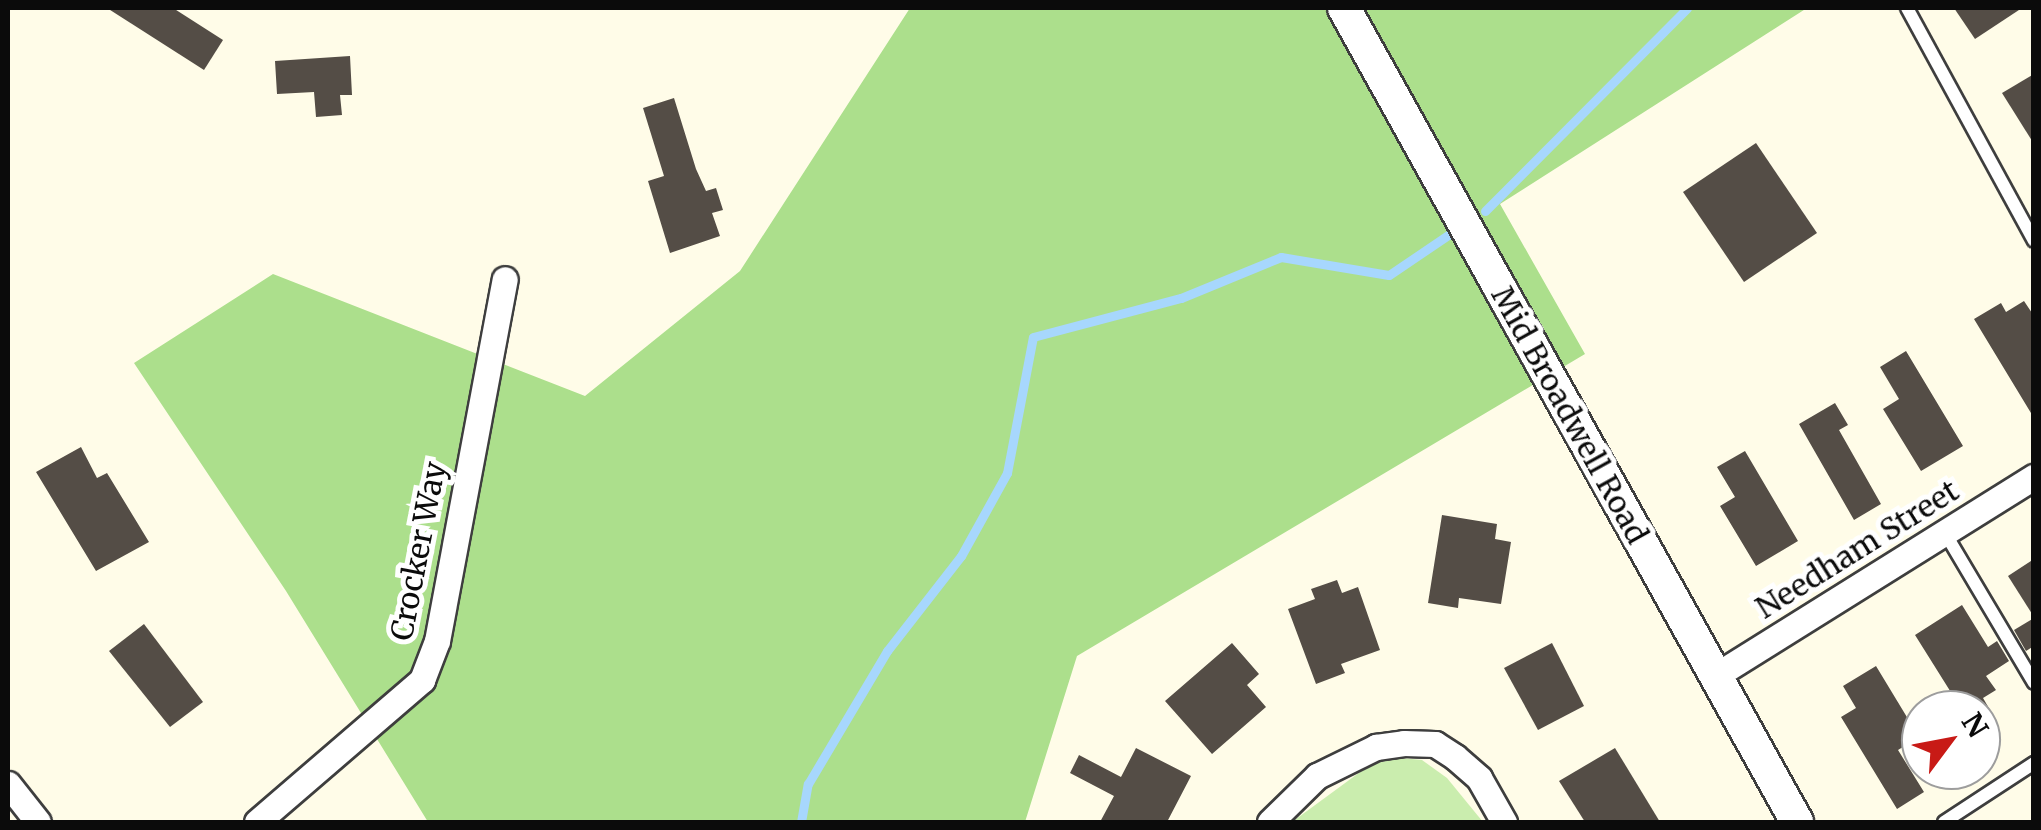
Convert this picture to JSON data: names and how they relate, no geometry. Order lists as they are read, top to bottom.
{
  "streets": {
    "street": ["Mid Broadwell Road", "Needham Street", "Crocker Way"]
  },
  "crossings": [
    ["Mid Broadwell Road", "Needham Street"]
  ],
  "north": "top right"
}
